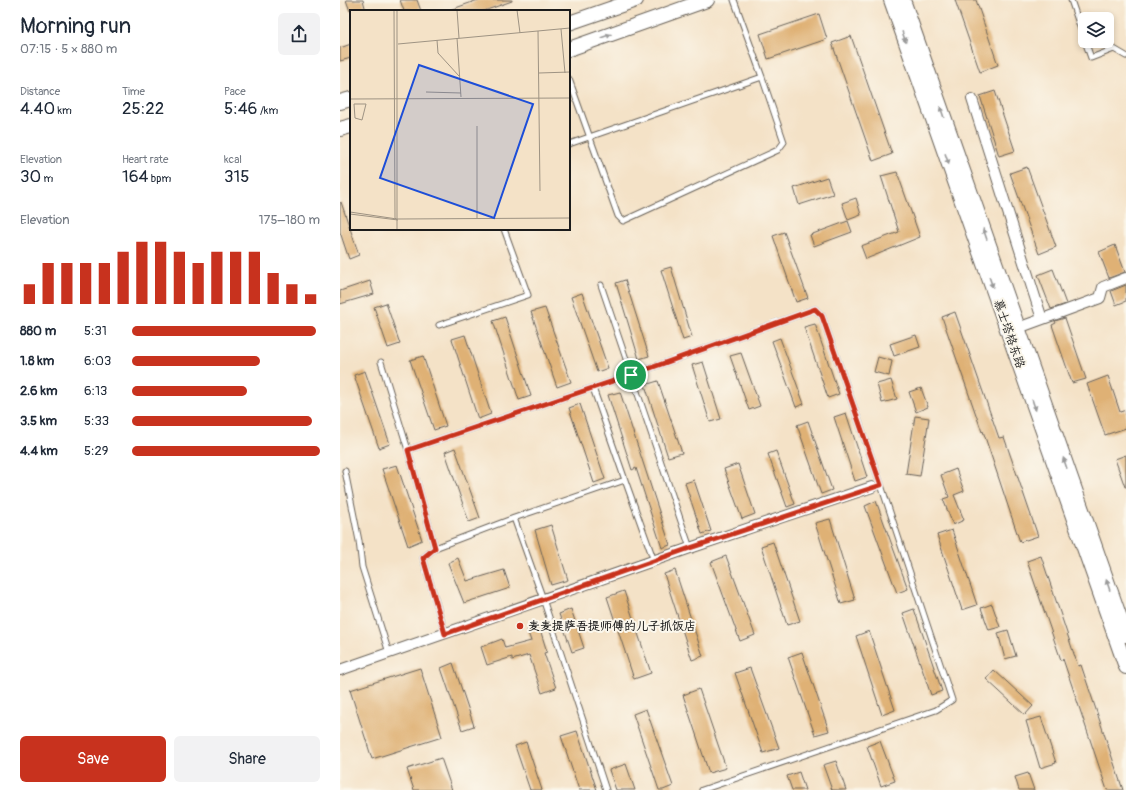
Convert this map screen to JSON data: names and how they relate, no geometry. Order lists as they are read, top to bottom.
{
  "streets": {
    "main road": ["慕士塔格东路"]
  },
  "places": ["麦麦提萨吾提师傅的儿子抓饭店"],
  "page": {
    "heading": ["Morning run", "07:15 · 5 × 880 m"],
    "stats": [
      ["Distance", "4.40 km"],
      ["Time", "25:22"],
      ["Pace", "5:46 /km"],
      ["Elevation", "30 m"],
      ["Heart rate", "164 bpm"],
      ["kcal", "315"]
    ],
    "chart": ["Elevation", "175–180 m"],
    "list": [
      {
        "name": "880 m",
        "note": "5:31"
      },
      {
        "name": "1.8 km",
        "note": "6:03"
      },
      {
        "name": "2.6 km",
        "note": "6:13"
      },
      {
        "name": "3.5 km",
        "note": "5:33"
      },
      {
        "name": "4.4 km",
        "note": "5:29"
      }
    ],
    "buttons": ["Save", "Share"]
  }
}
